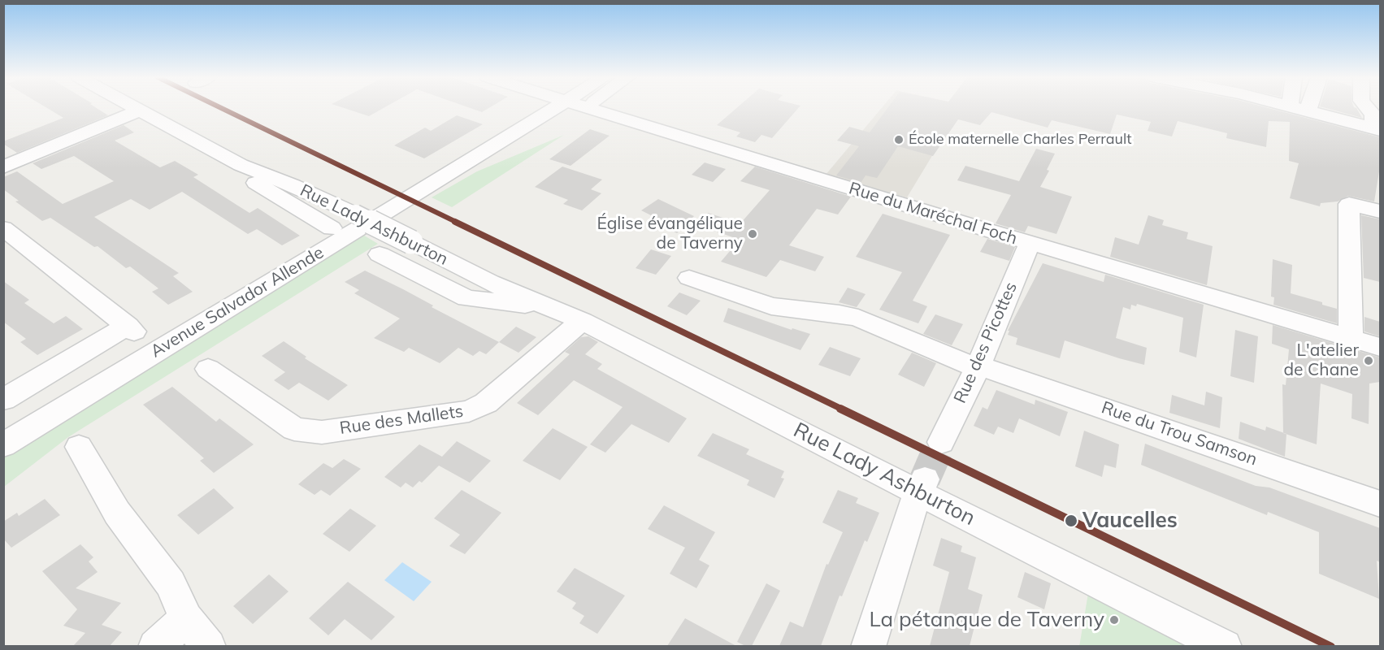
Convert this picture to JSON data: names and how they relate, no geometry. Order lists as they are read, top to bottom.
{
  "streets": {
    "street": [
      "Rue du Maréchal Foch",
      "Rue Lady Ashburton",
      "Avenue Salvador Allende",
      "Rue des Picottes",
      "Rue des Mallets",
      "Rue du Trou Samson"
    ]
  },
  "crossings": [
    ["Rue du Maréchal Foch", "Rue des Picottes"],
    ["Rue Lady Ashburton", "Rue des Mallets"],
    ["Rue des Picottes", "Rue du Trou Samson"]
  ],
  "places": [
    "École maternelle Charles Perrault",
    "Église évangélique de Taverny",
    "L'atelier de Chane",
    "Vaucelles",
    "La pétanque de Taverny"
  ]
}
